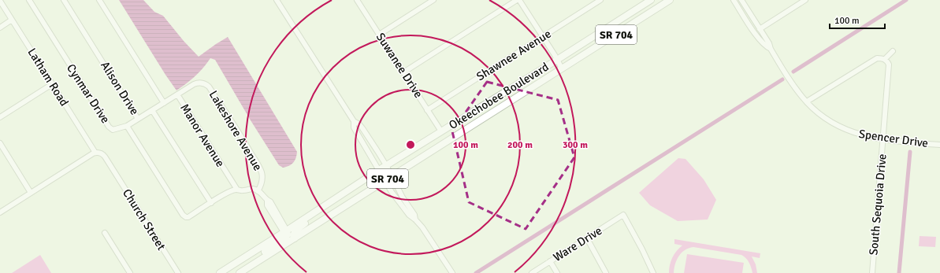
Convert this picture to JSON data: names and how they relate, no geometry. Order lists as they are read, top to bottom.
{
  "streets": {
    "main road": ["SR 704", "Okeechobee Boulevard"],
    "street": [
      "Shawnee Avenue",
      "Suwanee Drive",
      "Latham Road",
      "Alison Drive",
      "Cynmar Drive",
      "Lakeshore Avenue",
      "Manor Avenue",
      "Spencer Drive",
      "South Sequoia Drive",
      "Church Street",
      "Ware Drive"
    ]
  },
  "crossings": [
    ["Shawnee Avenue", "Suwanee Drive"],
    ["Suwanee Drive", "Okeechobee Boulevard"],
    ["Latham Road", "Church Street"],
    ["Alison Drive", "Cynmar Drive"],
    ["Alison Drive", "Manor Avenue"],
    ["Lakeshore Avenue", "Manor Avenue"],
    ["Spencer Drive", "South Sequoia Drive"]
  ],
  "scale_bar": "100 m",
  "rings": ["100 m", "200 m", "300 m"]
}
